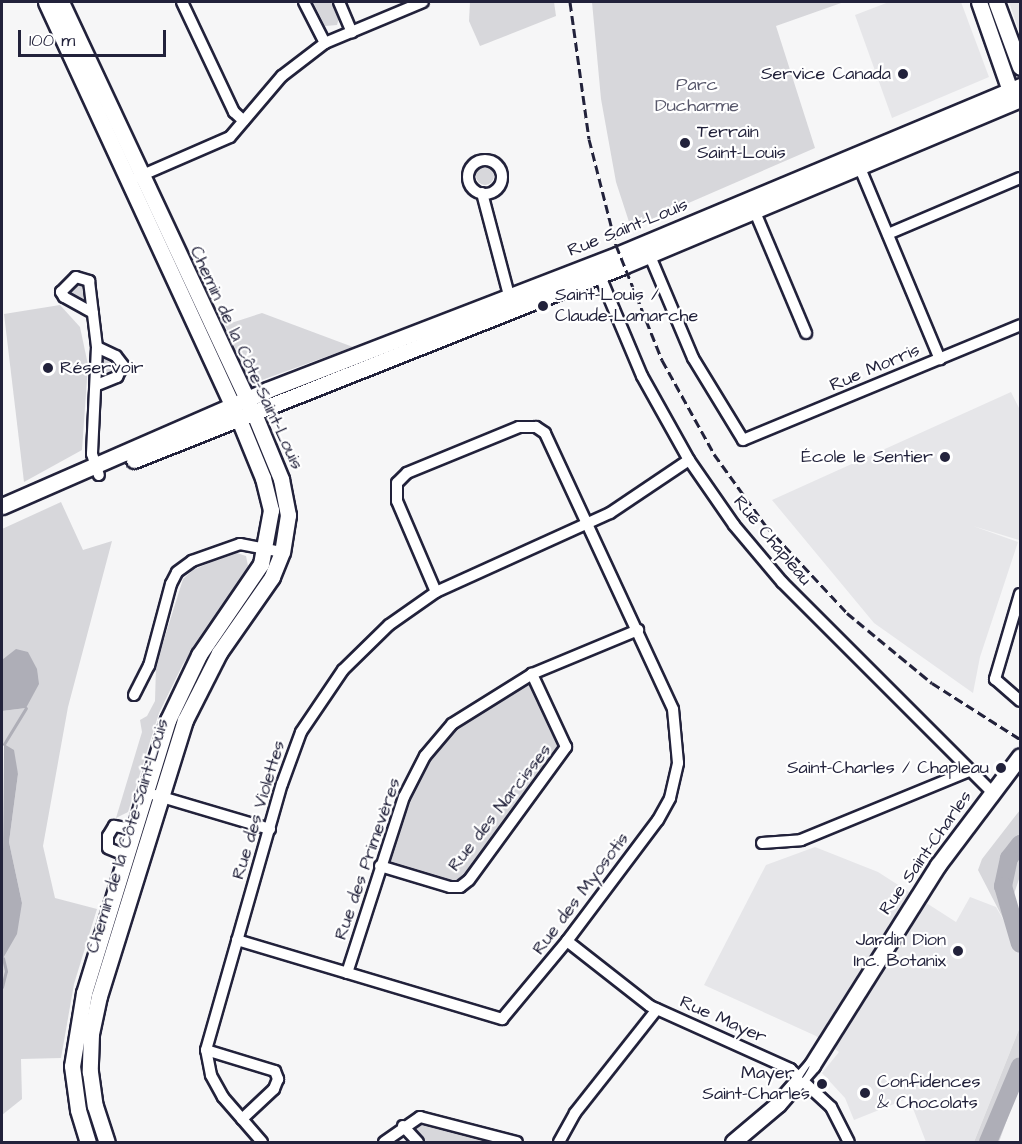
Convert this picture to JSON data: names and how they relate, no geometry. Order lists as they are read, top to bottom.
{
  "streets": {
    "street": [
      "Rue Saint-Louis",
      "Chemin de la Côte-Saint-Louis",
      "Rue Morris",
      "Rue Chapleau",
      "Rue des Narcisses",
      "Rue des Violettes",
      "Rue Saint-Charles",
      "Rue des Primevères",
      "Rue des Myosotis",
      "Rue Mayer"
    ]
  },
  "crossings": [
    ["Rue Saint-Louis", "Chemin de la Côte-Saint-Louis"],
    ["Rue Saint-Louis", "Rue Morris"],
    ["Rue Saint-Louis", "Rue Chapleau"],
    ["Rue Chapleau", "Rue des Violettes"],
    ["Rue Chapleau", "Rue Saint-Charles"],
    ["Rue des Narcisses", "Rue des Primevères"],
    ["Rue des Violettes", "Rue des Myosotis"],
    ["Rue Saint-Charles", "Rue Mayer"],
    ["Rue des Primevères", "Rue des Myosotis"],
    ["Rue des Myosotis", "Rue Mayer"]
  ],
  "parks": ["Parc Ducharme"],
  "places": [
    "Service Canada",
    "Terrain Saint-Louis",
    "Saint-Louis / Claude-Lamarche",
    "Réservoir",
    "École le Sentier",
    "Saint-Charles / Chapleau",
    "Jardin Dion Inc. Botanix",
    "Mayer / Saint-Charles",
    "Confidences & Chocolats"
  ],
  "scale_bar": "100 m"
}
